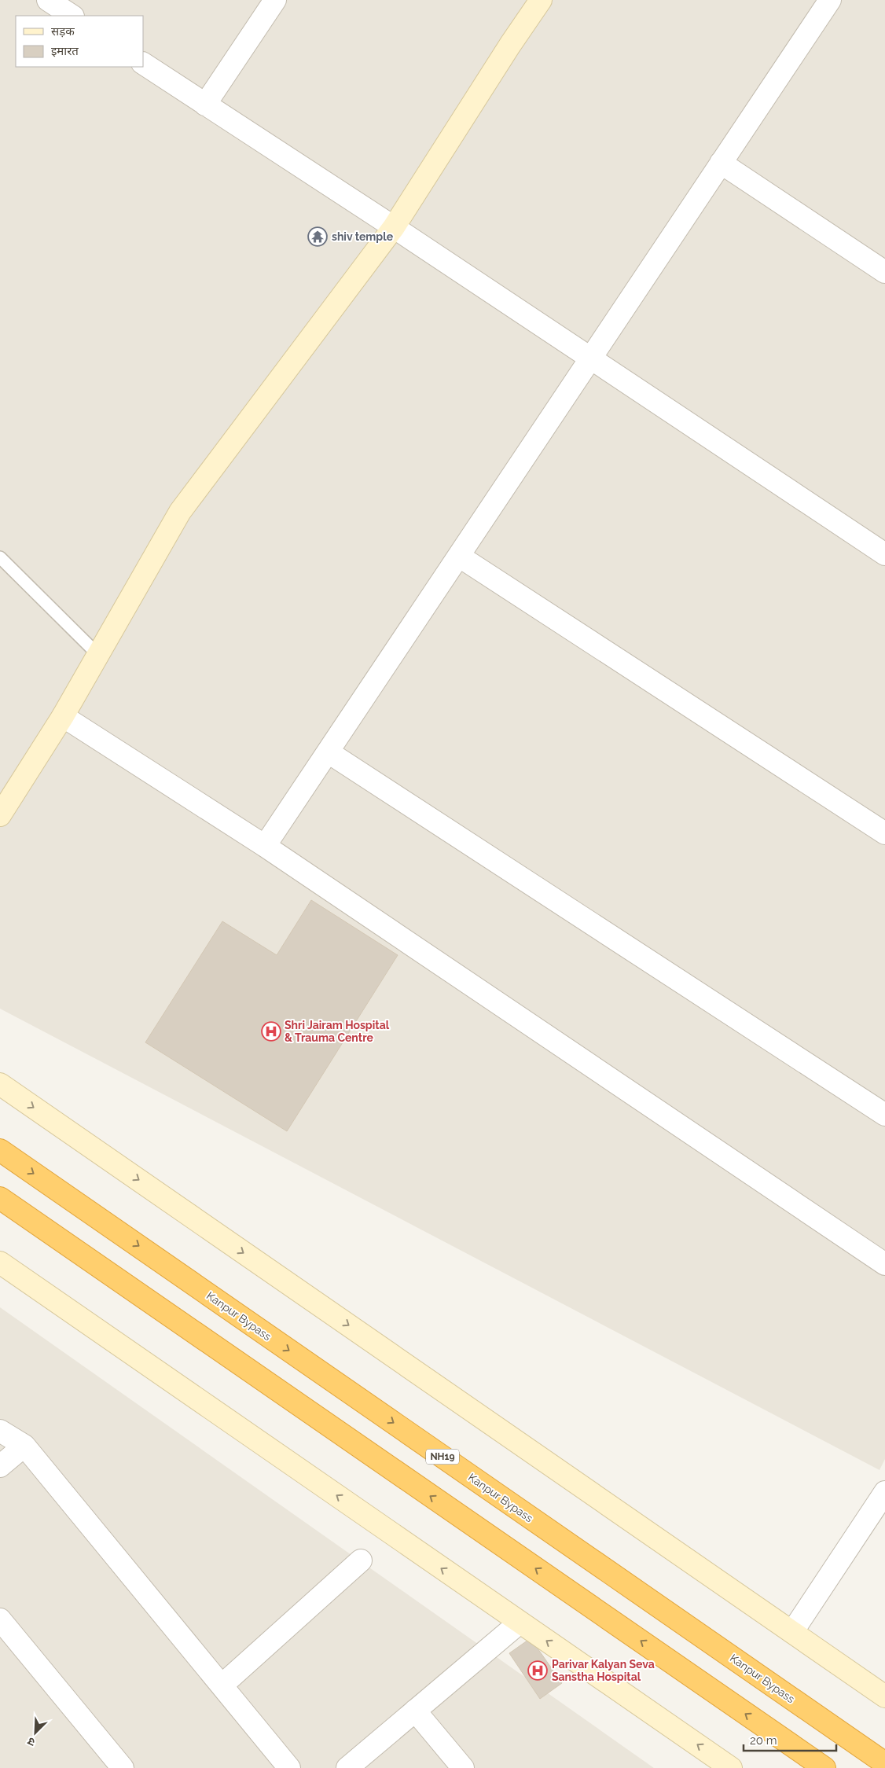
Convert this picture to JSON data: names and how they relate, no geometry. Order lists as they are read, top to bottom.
{
  "streets": {
    "highway": ["Kanpur Bypass", "NH19"]
  },
  "places": {
    "temple": ["shiv temple"],
    "hospital": ["Shri Jairam Hospital & Trauma Centre", "Parivar Kalyan Seva Sanstha Hospital"]
  },
  "legend": ["सड़क", "इमारत"],
  "scale_bar": "20 m",
  "north": "bottom left"
}
